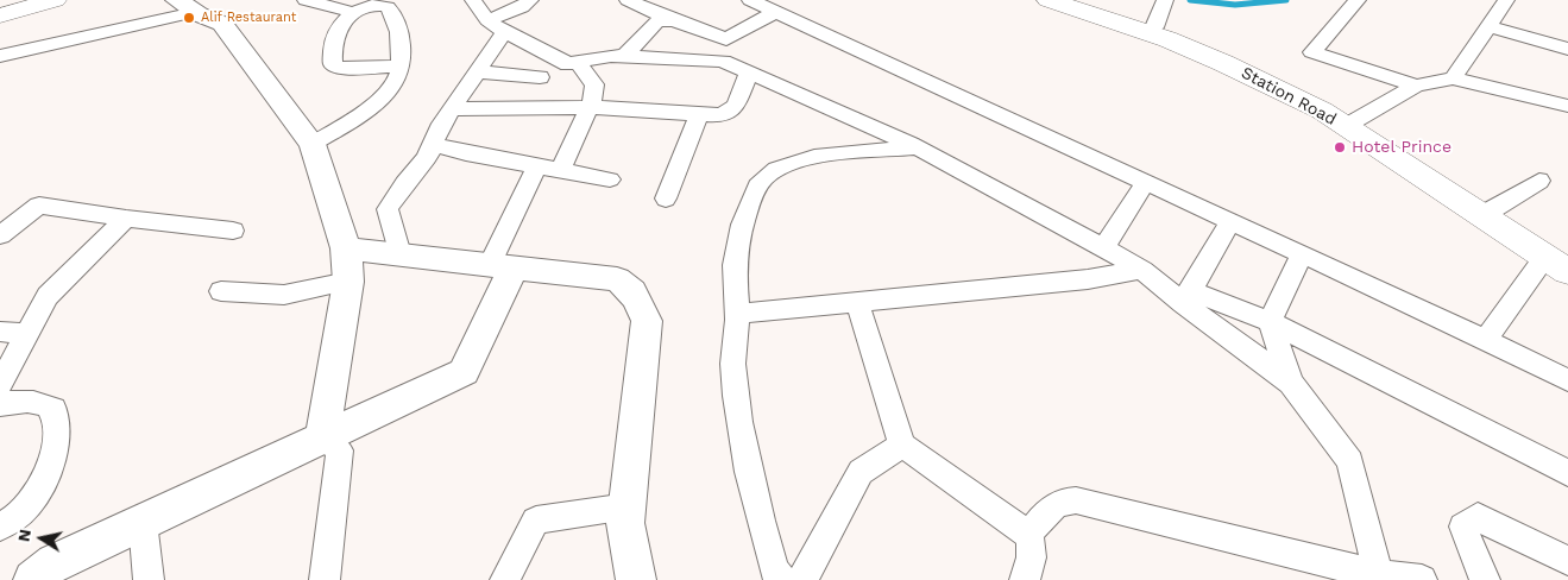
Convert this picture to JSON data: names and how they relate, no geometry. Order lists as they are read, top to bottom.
{
  "streets": {
    "main road": ["Station Road"]
  },
  "places": ["Alif Restaurant", "Hotel Prince"],
  "north": "left"
}
